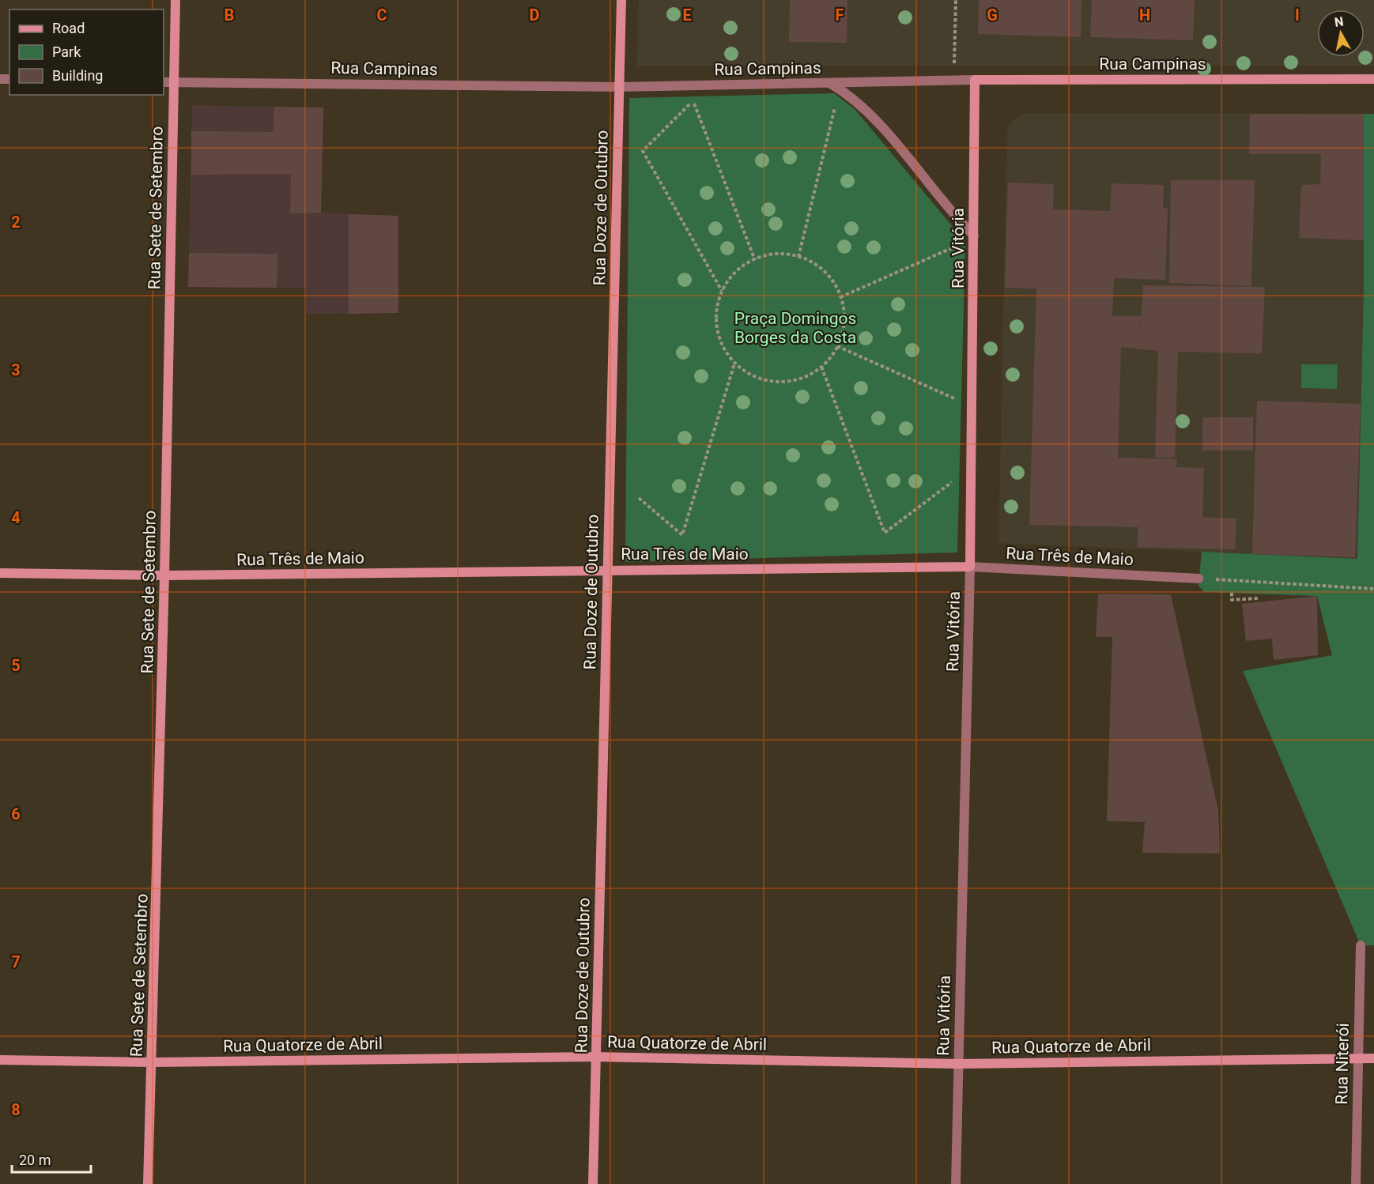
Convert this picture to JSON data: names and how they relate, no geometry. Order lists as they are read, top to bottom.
{
  "streets": {
    "street": [
      "Rua Campinas",
      "Rua Sete de Setembro",
      "Rua Doze de Outubro",
      "Rua Vitória",
      "Rua Três de Maio",
      "Rua Quatorze de Abril",
      "Rua Niterói"
    ]
  },
  "crossings": [
    ["Rua Campinas", "Rua Sete de Setembro"],
    ["Rua Campinas", "Rua Doze de Outubro"],
    ["Rua Campinas", "Rua Vitória"],
    ["Rua Sete de Setembro", "Rua Três de Maio"],
    ["Rua Sete de Setembro", "Rua Quatorze de Abril"],
    ["Rua Doze de Outubro", "Rua Três de Maio"],
    ["Rua Doze de Outubro", "Rua Quatorze de Abril"],
    ["Rua Vitória", "Rua Três de Maio"],
    ["Rua Vitória", "Rua Quatorze de Abril"],
    ["Rua Quatorze de Abril", "Rua Niterói"]
  ],
  "parks": ["Praça Domingos Borges da Costa"],
  "legend": ["Road", "Park", "Building"],
  "scale_bar": "20 m",
  "north": "top",
  "grid": {
    "columns": [
      "B",
      "C",
      "D",
      "E",
      "F",
      "G",
      "H",
      "I"
    ],
    "rows": [
      "2",
      "3",
      "4",
      "5",
      "6",
      "7",
      "8"
    ]
  }
}
